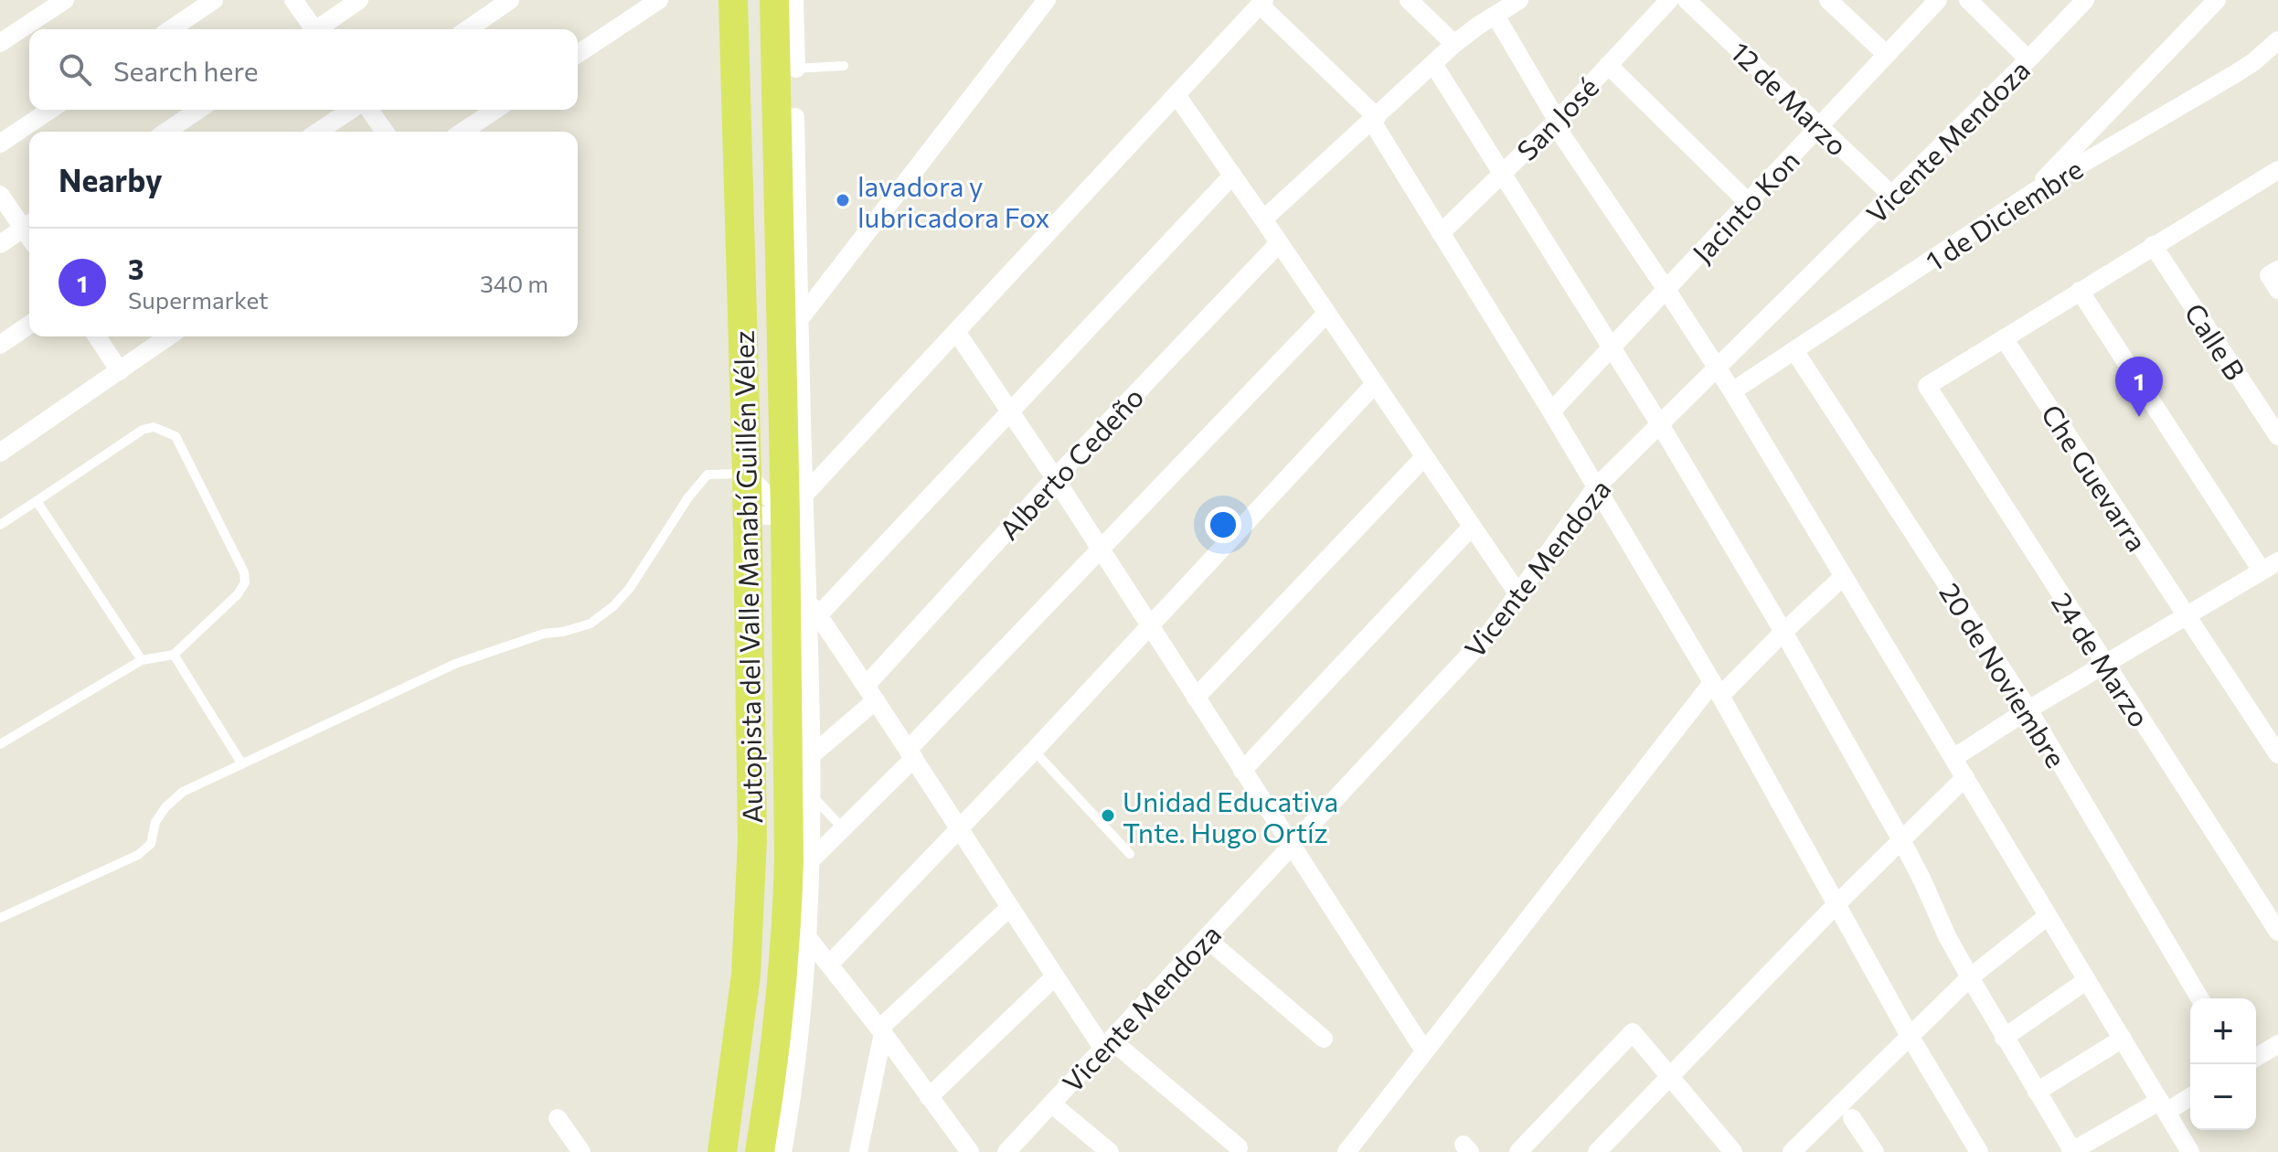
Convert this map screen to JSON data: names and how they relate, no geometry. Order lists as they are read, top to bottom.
{
  "streets": {
    "main road": ["Autopista del Valle Manabí Guillén Vélez"],
    "street": [
      "12 de Marzo",
      "San José",
      "Vicente Mendoza",
      "Jacinto Kon",
      "1 de Diciembre",
      "Calle B",
      "Alberto Cedeño",
      "Che Guevarra",
      "24 de Marzo",
      "20 de Noviembre"
    ]
  },
  "crossings": [
    ["12 de Marzo", "Vicente Mendoza"],
    ["12 de Marzo", "Jacinto Kon"],
    ["1 de Diciembre", "20 de Noviembre"],
    ["Alberto Cedeño", "Autopista del Valle Manabí Guillén Vélez"],
    ["Che Guevarra", "24 de Marzo"]
  ],
  "places": ["lavadora y lubricadora Fox", "Unidad Educativa Tnte. Hugo Ortíz"],
  "page": {
    "search": "Search here",
    "heading": "Nearby",
    "list": [
      {
        "mark": "1",
        "name": "3",
        "note": "Supermarket",
        "value": "340 m"
      }
    ],
    "pins": "1",
    "map_buttons": ["+", "−"]
  }
}
